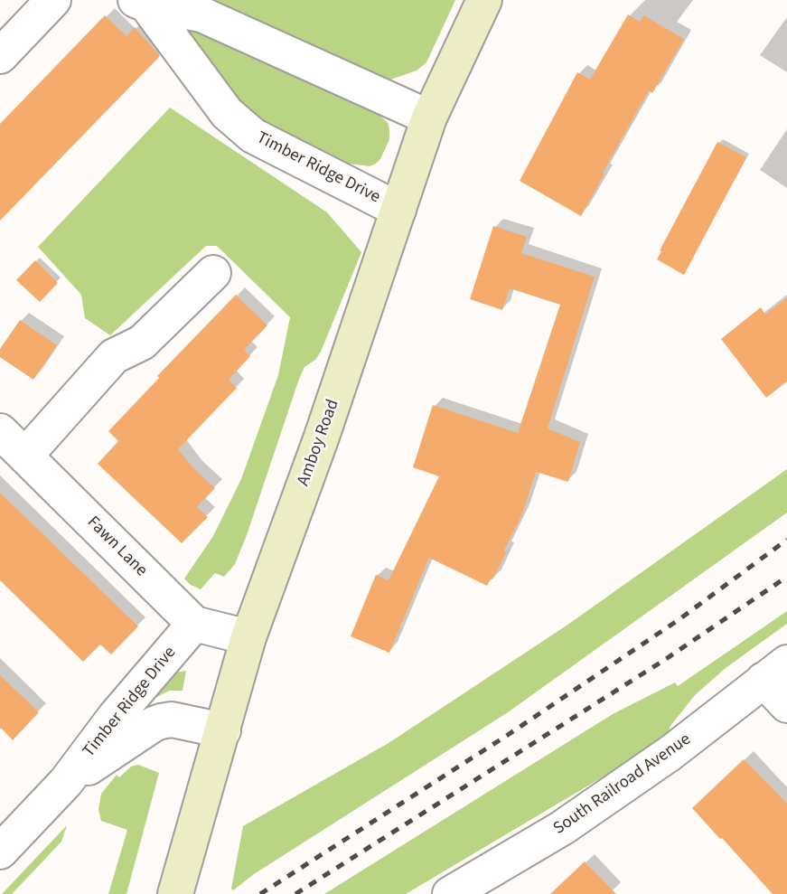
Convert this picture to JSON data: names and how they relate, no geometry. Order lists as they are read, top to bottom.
{
  "streets": {
    "main road": ["Amboy Road"],
    "street": ["Timber Ridge Drive", "Fawn Lane", "South Railroad Avenue"]
  },
  "crossings": [
    ["Timber Ridge Drive", "Amboy Road"],
    ["Timber Ridge Drive", "Fawn Lane"]
  ]
}
